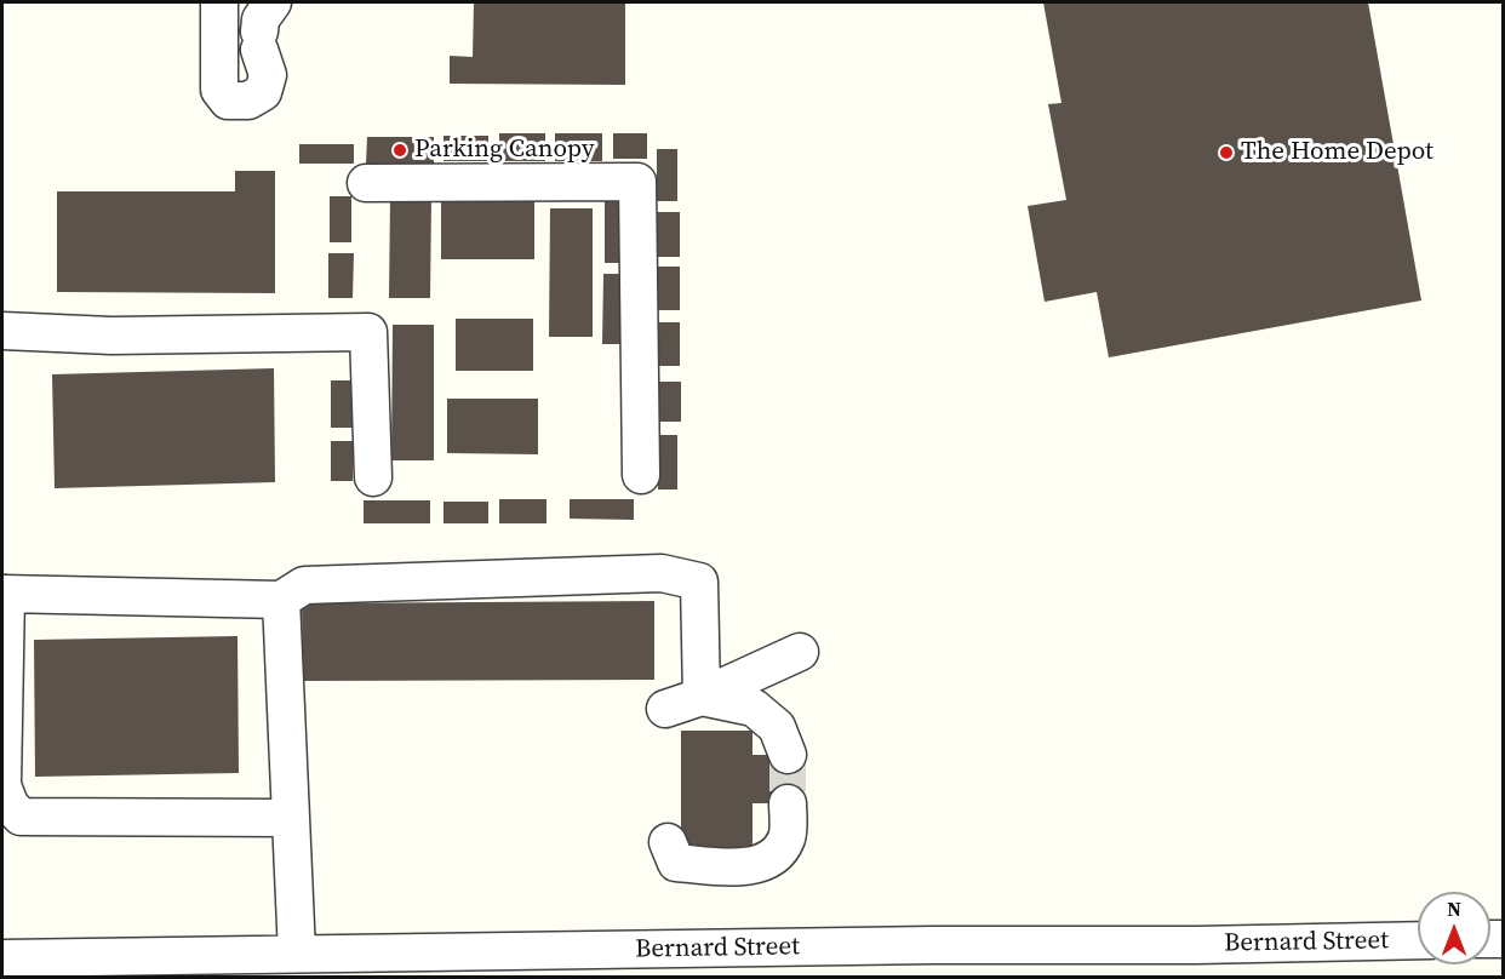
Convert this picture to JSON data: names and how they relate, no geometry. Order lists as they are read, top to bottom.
{
  "streets": {
    "street": ["Bernard Street"]
  },
  "places": ["Parking Canopy", "The Home Depot"],
  "north": "top"
}
